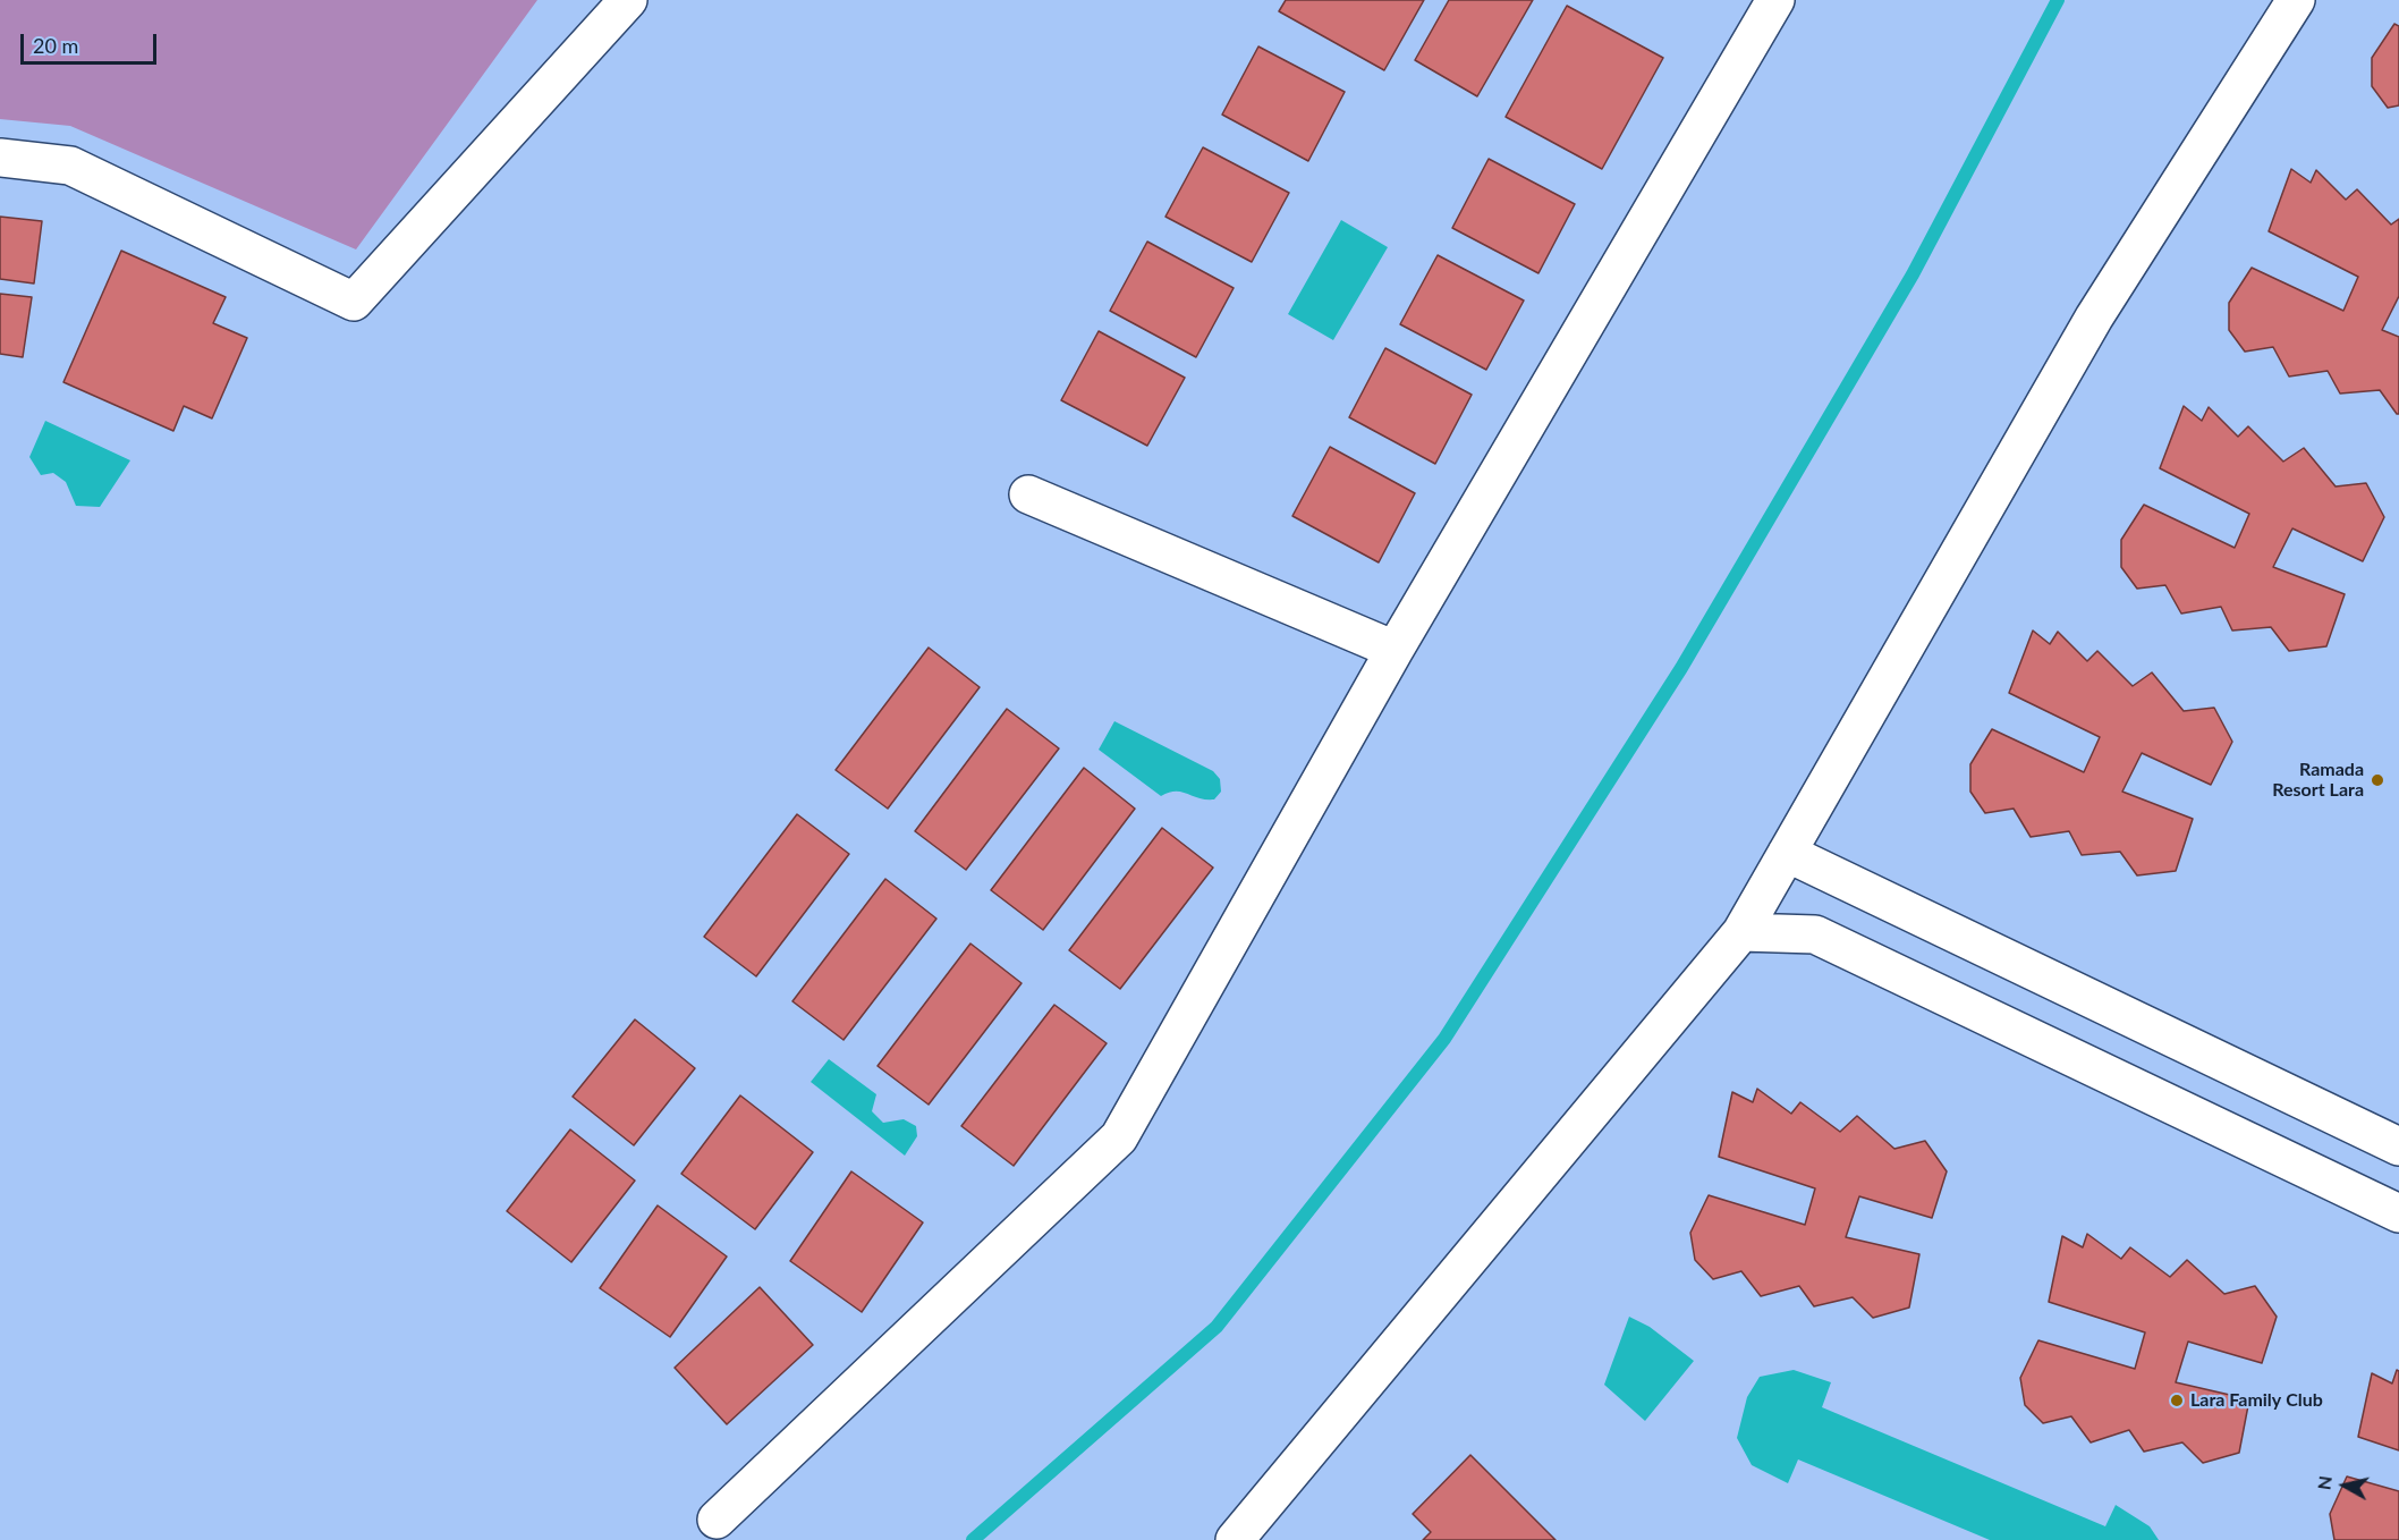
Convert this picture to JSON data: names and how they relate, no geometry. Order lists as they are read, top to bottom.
{
  "places": ["Ramada Resort Lara", "Lara Family Club"],
  "scale_bar": "20 m",
  "north": "left"
}
